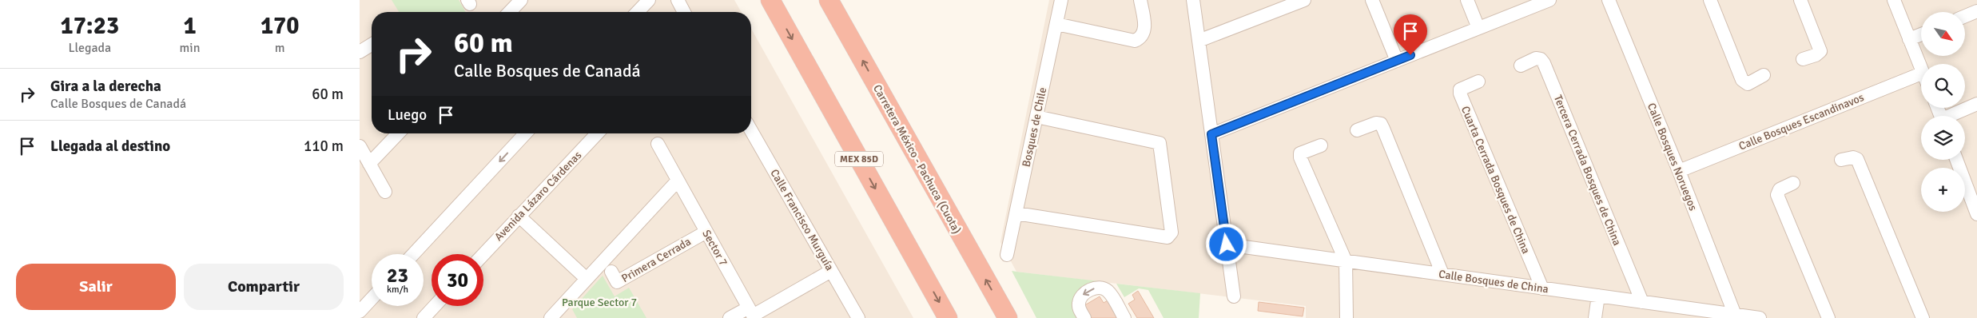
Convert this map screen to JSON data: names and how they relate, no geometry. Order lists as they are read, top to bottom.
{
  "streets": {
    "highway": ["MEX 85D", "Carretera México - Pachuca (Cuota)"],
    "street": [
      "Calle Bosques Escandinavos",
      "Bosques de Chile",
      "Calle Bosques Noruegos",
      "Tercera Cerrada Bosques de China",
      "Cuarta Cerrada Bosques de China",
      "Avenida Lázaro Cárdenas",
      "Calle Francisco Murguía",
      "Sector 7",
      "Primera Cerrada",
      "Calle Bosques de China"
    ]
  },
  "crossings": [
    ["Calle Bosques Escandinavos", "Calle Bosques Noruegos"],
    ["Calle Bosques Noruegos", "Calle Bosques de China"],
    ["Tercera Cerrada Bosques de China", "Calle Bosques de China"],
    ["Cuarta Cerrada Bosques de China", "Calle Bosques de China"],
    ["Sector 7", "Primera Cerrada"]
  ],
  "parks": ["Parque Sector 7"],
  "north": "bottom right",
  "page": {
    "eta": [
      "17:23",
      "Llegada",
      "1",
      "min",
      "170",
      "m"
    ],
    "map_buttons": "+",
    "turn": ["60 m", "Calle Bosques de Canadá"],
    "list": [
      {
        "name": "Gira a la derecha",
        "note": "Calle Bosques de Canadá",
        "value": "60 m"
      },
      {
        "name": "Llegada al destino",
        "value": "110 m"
      }
    ],
    "then": "Luego",
    "speed": "23 km/h",
    "limit": "30",
    "buttons": ["Salir", "Compartir"]
  }
}
